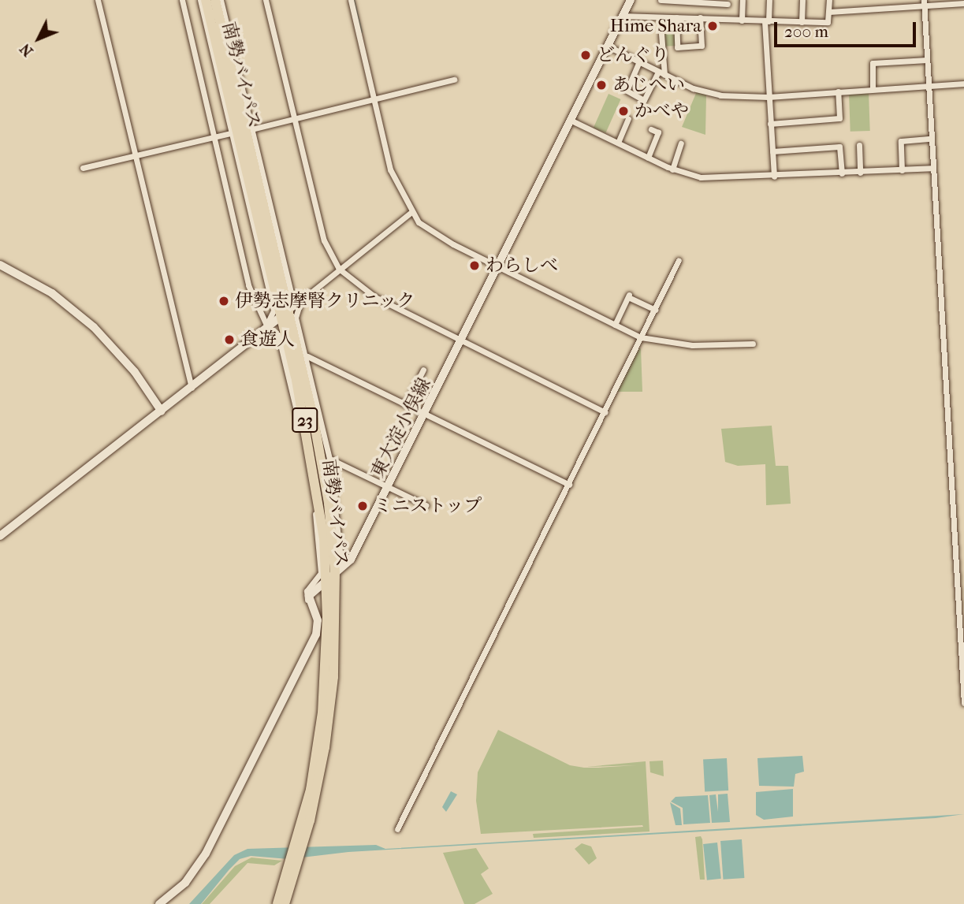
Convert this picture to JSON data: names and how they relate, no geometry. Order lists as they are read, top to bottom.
{
  "streets": {
    "highway": ["南勢バイパス", "23"],
    "main road": ["東大淀小俣線"]
  },
  "crossings": [
    ["南勢バイパス", "東大淀小俣線"]
  ],
  "places": [
    "Hime Shara",
    "どんぐり",
    "あじへい",
    "かべや",
    "わらしべ",
    "伊勢志摩腎クリニック",
    "食遊人",
    "ミニストップ"
  ],
  "scale_bar": "200 m",
  "north": "bottom left"
}
